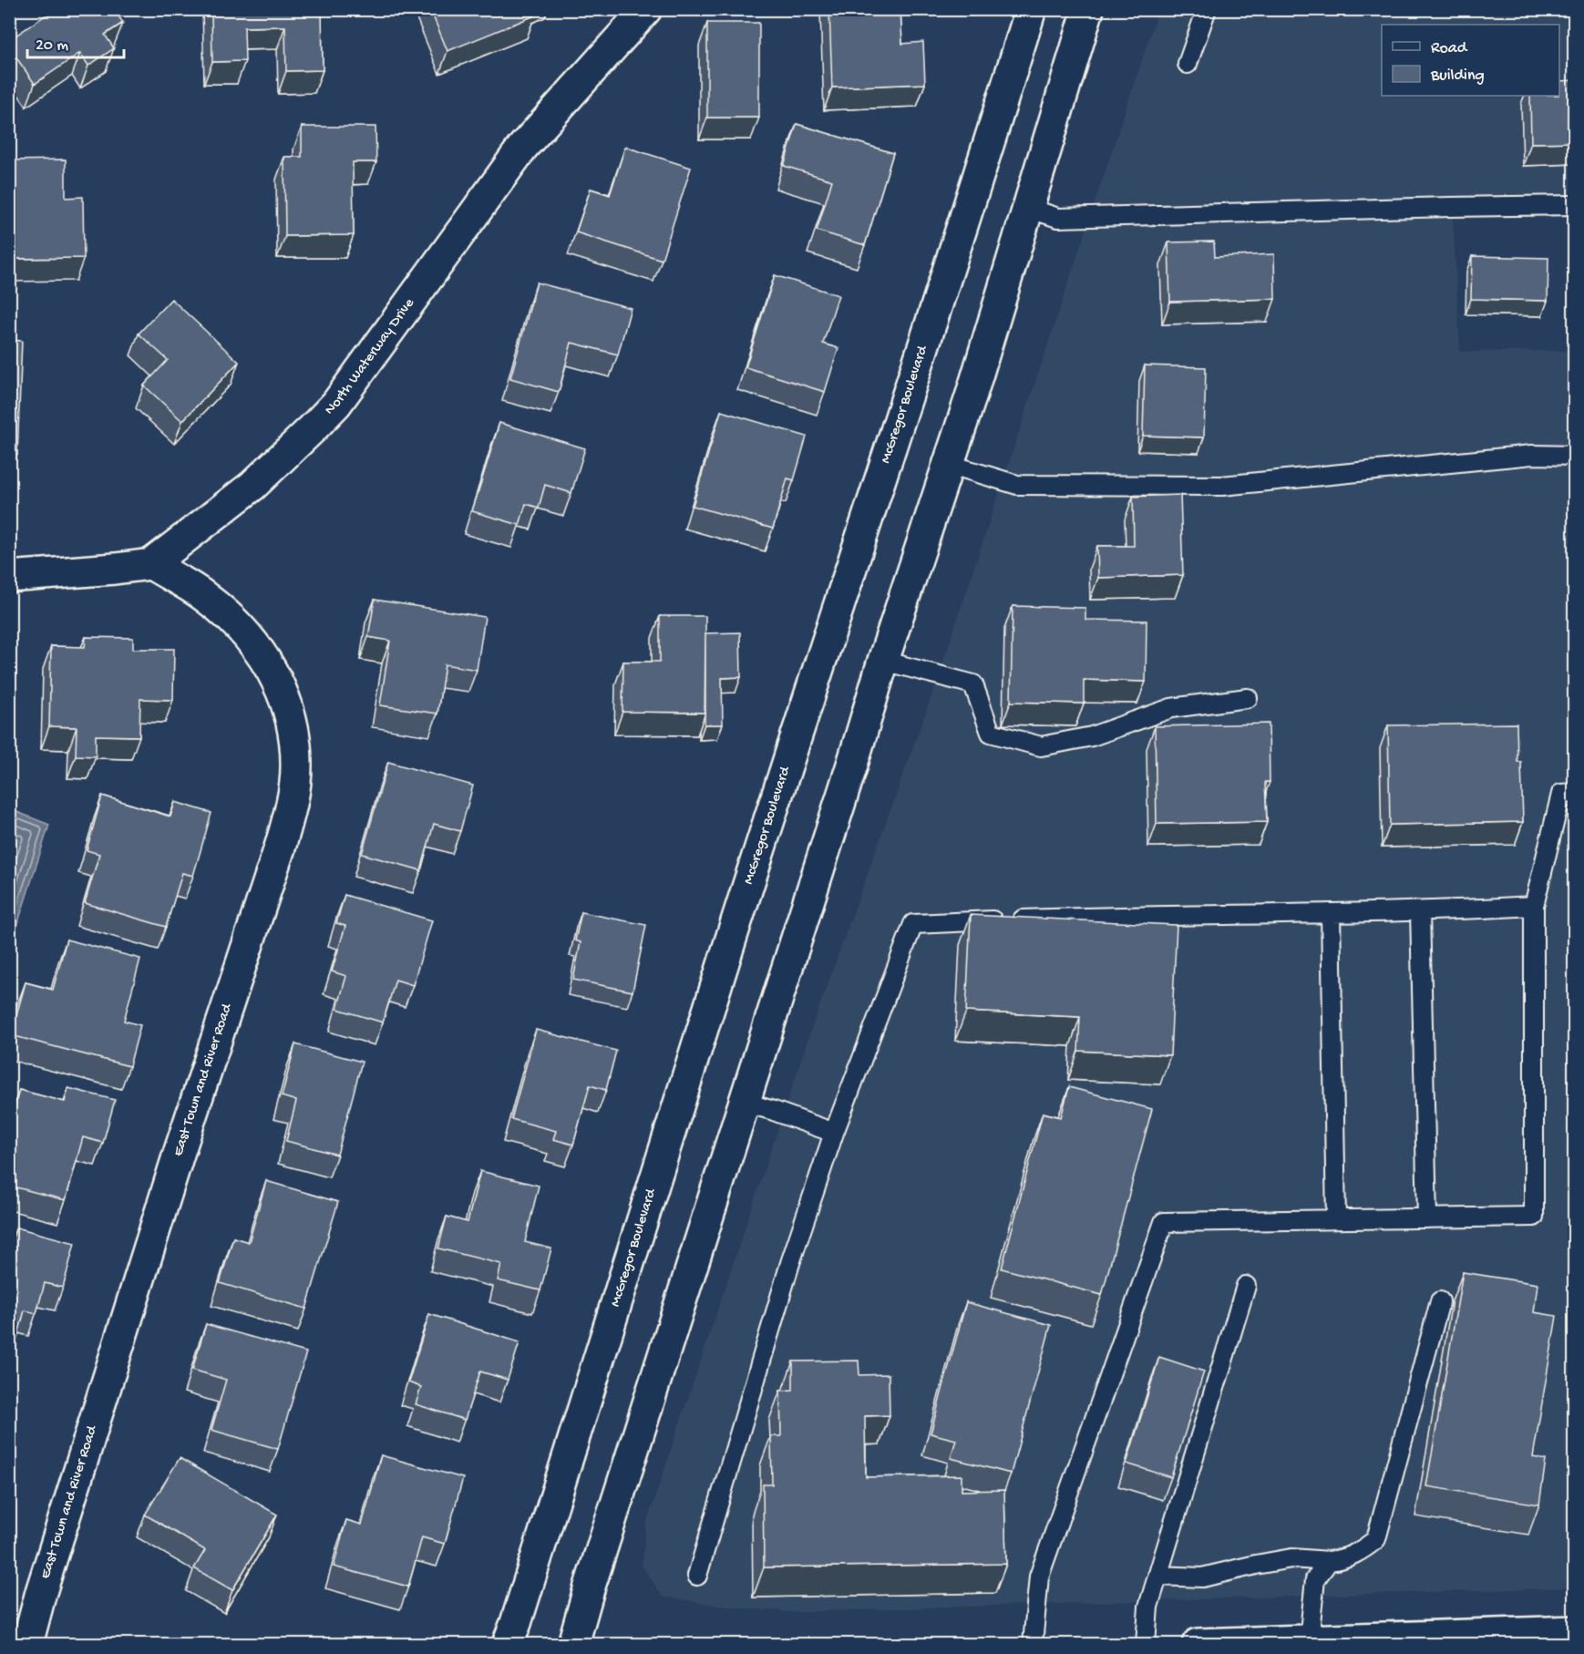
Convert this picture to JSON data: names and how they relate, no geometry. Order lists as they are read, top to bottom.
{
  "streets": {
    "main road": ["North Waterway Drive", "McGregor Boulevard", "East Town and River Road"]
  },
  "crossings": [
    ["North Waterway Drive", "East Town and River Road"]
  ],
  "legend": ["Road", "Building"],
  "scale_bar": "20 m"
}
